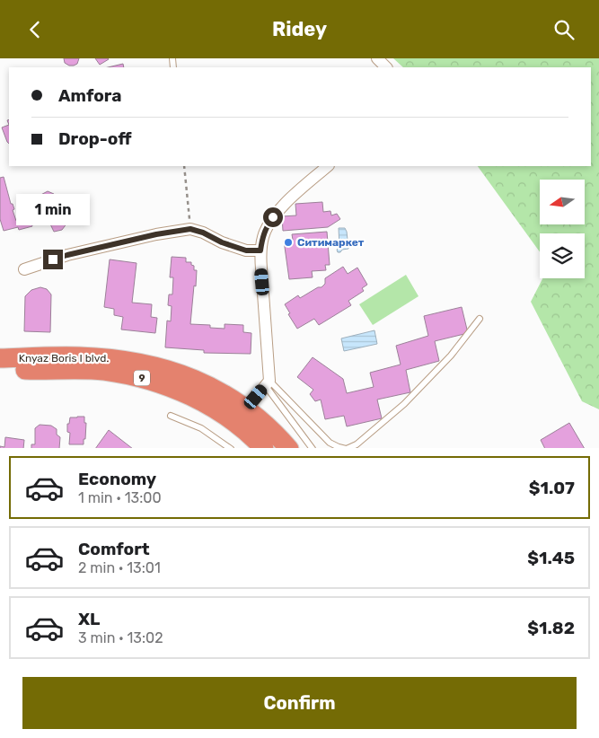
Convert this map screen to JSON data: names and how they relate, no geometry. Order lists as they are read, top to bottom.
{
  "streets": {
    "highway": ["Knyaz Boris I blvd.", "9"]
  },
  "places": ["Ситимаркет"],
  "north": "left",
  "page": {
    "header": "Ridey",
    "banner": ["Amfora", "Drop-off"],
    "bubble": "1 min",
    "list": [
      {
        "name": "Economy",
        "note": "1 min · 13:00",
        "value": "$1.07"
      },
      {
        "name": "Comfort",
        "note": "2 min · 13:01",
        "value": "$1.45"
      },
      {
        "name": "XL",
        "note": "3 min · 13:02",
        "value": "$1.82"
      }
    ],
    "buttons": "Confirm"
  }
}
